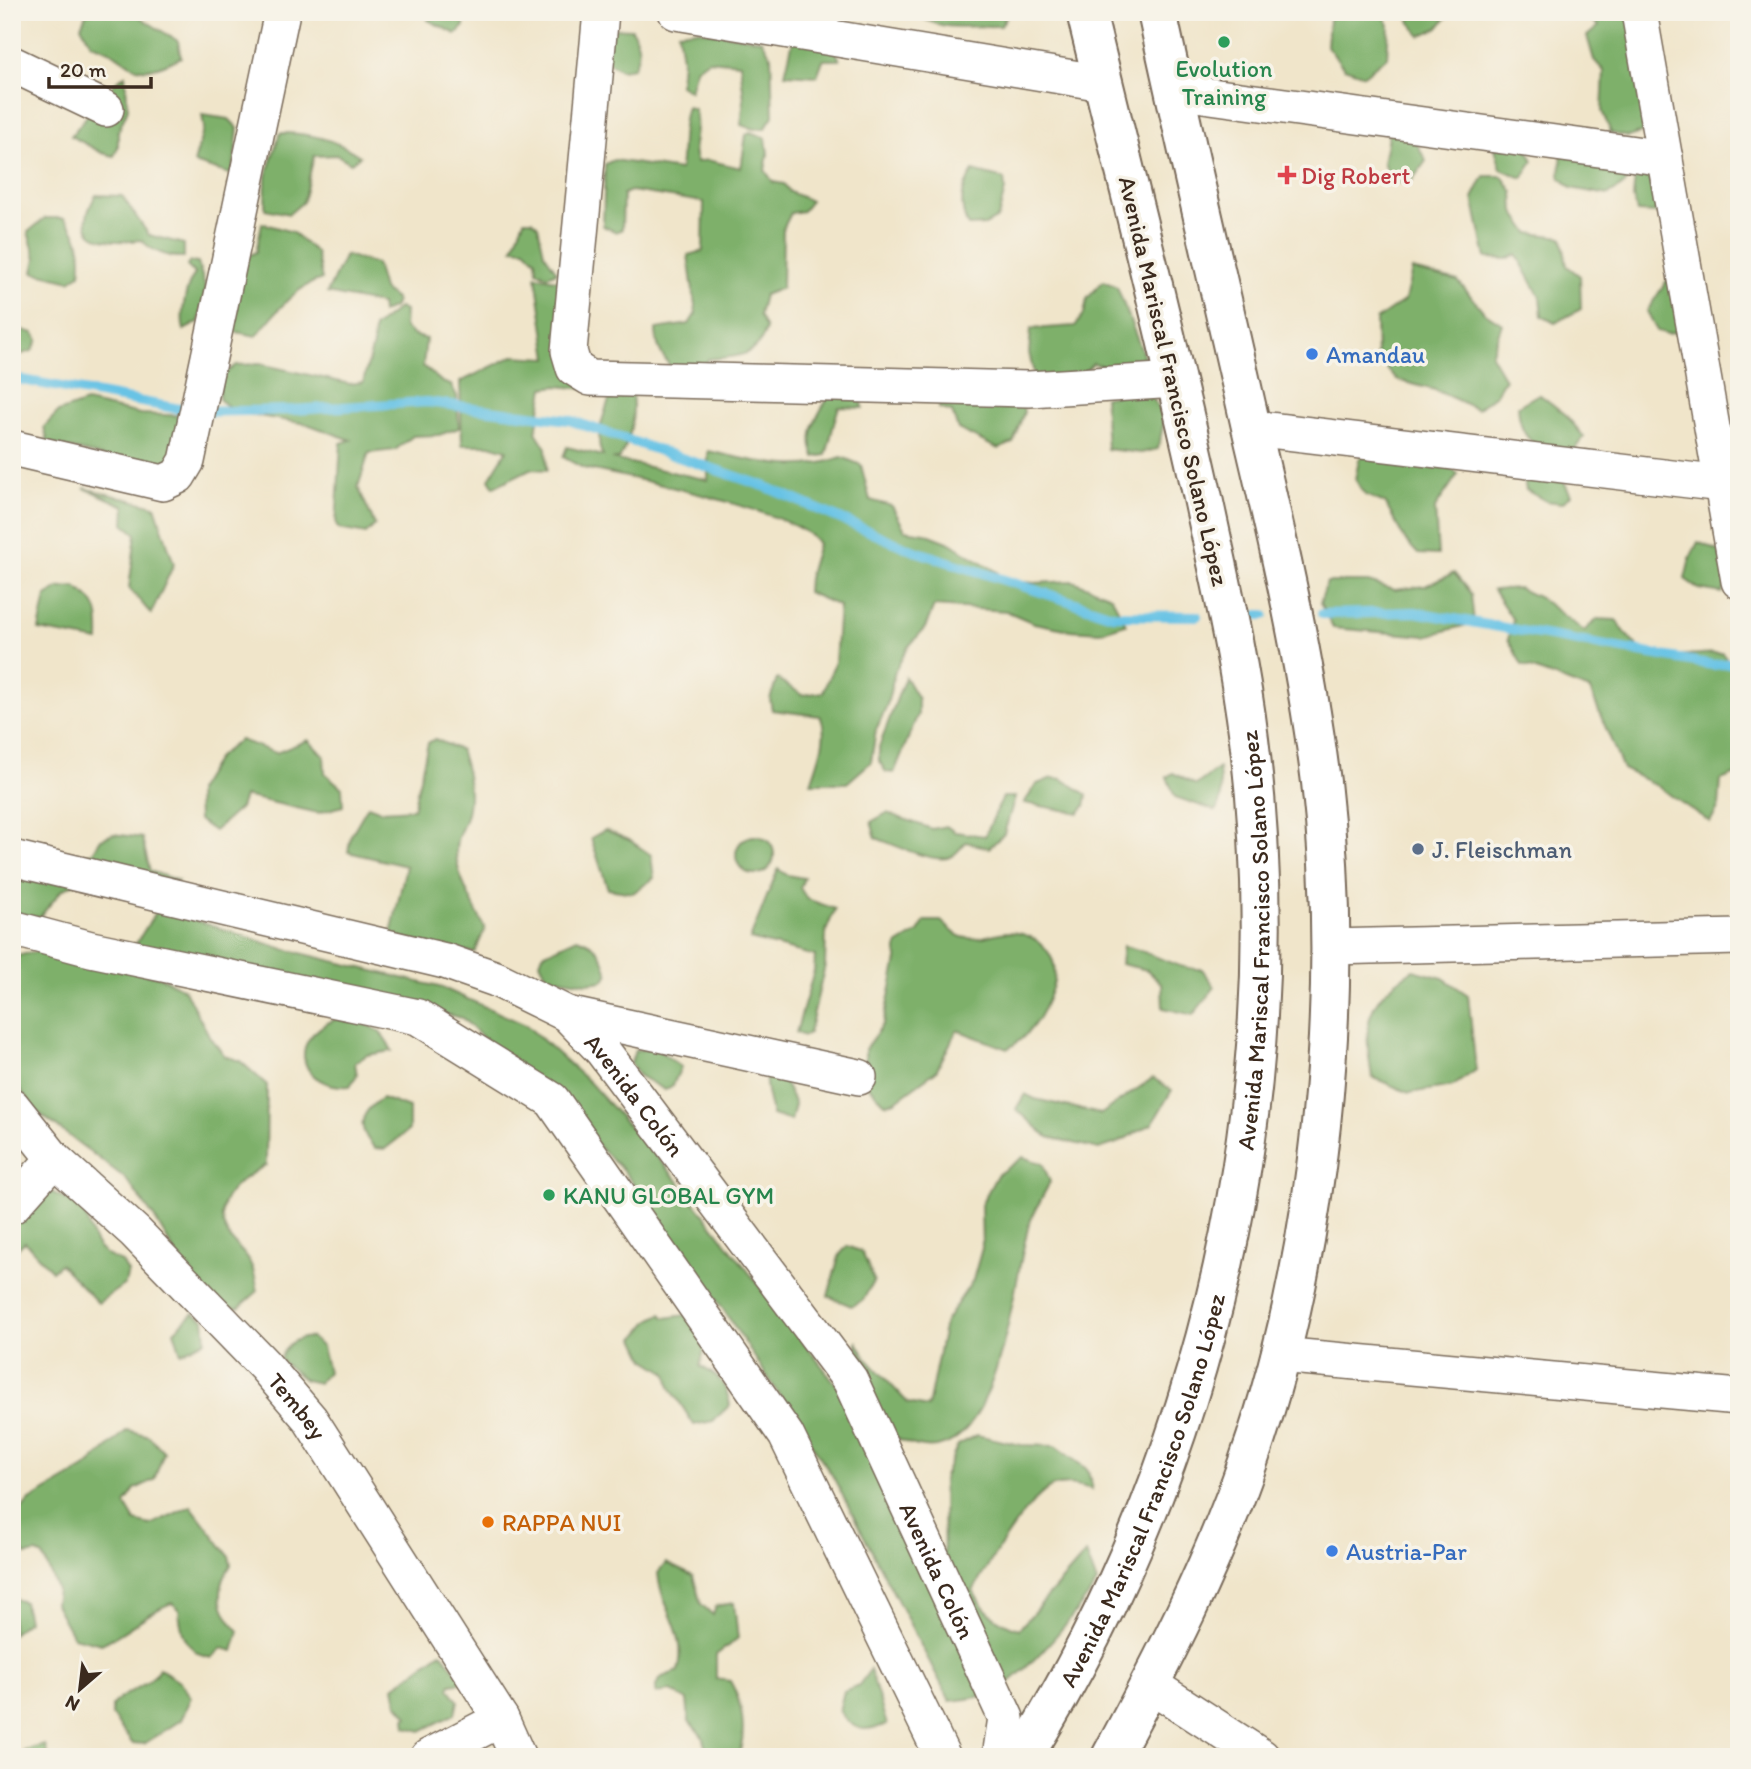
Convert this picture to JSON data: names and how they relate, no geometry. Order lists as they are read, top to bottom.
{
  "streets": {
    "main road": ["Avenida Mariscal Francisco Solano López"],
    "street": ["Avenida Colón", "Tembey"]
  },
  "places": {
    "other": [
      "Evolution Training",
      "Amandau",
      "J. Fleischman",
      "KANU GLOBAL GYM",
      "RAPPA NUI",
      "Austria-Par"
    ],
    "health": ["Dig Robert"]
  },
  "scale_bar": "20 m",
  "north": "bottom left"
}
